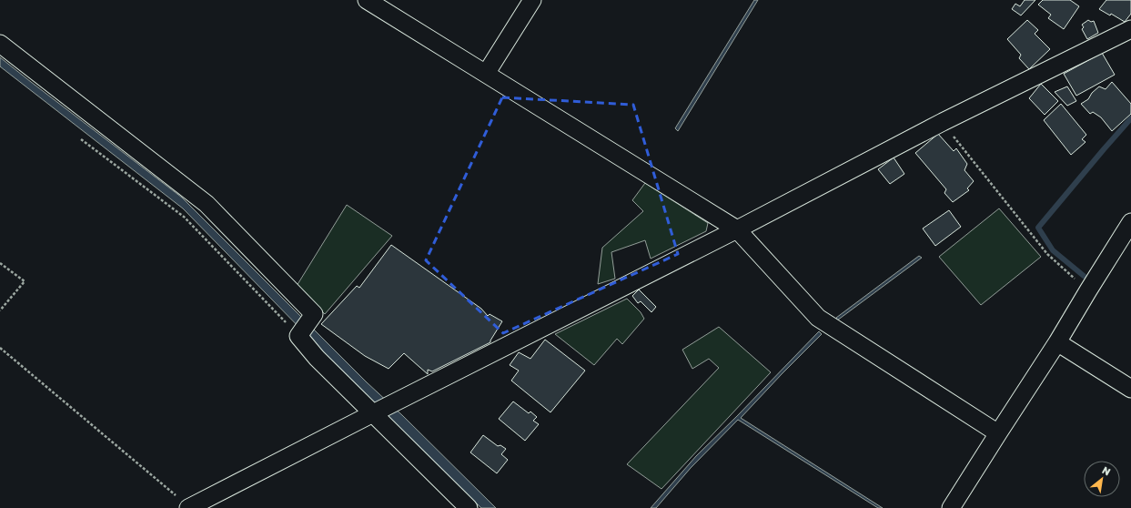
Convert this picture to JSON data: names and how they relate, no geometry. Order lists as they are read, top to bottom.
{
  "north": "top right"
}
